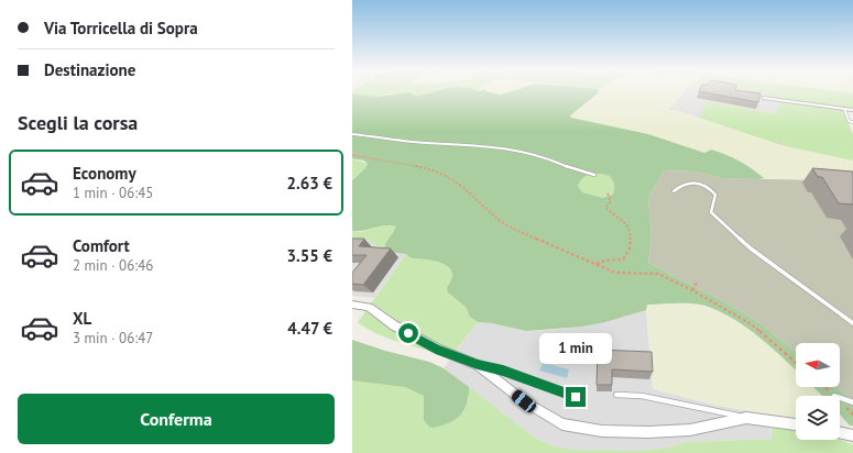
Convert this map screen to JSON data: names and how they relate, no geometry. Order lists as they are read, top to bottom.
{
  "north": "left",
  "page": {
    "banner": ["Via Torricella di Sopra", "Destinazione"],
    "heading": "Scegli la corsa",
    "list": [
      {
        "name": "Economy",
        "note": "1 min · 06:45",
        "value": "2.63 €"
      },
      {
        "name": "Comfort",
        "note": "2 min · 06:46",
        "value": "3.55 €"
      },
      {
        "name": "XL",
        "note": "3 min · 06:47",
        "value": "4.47 €"
      }
    ],
    "bubble": "1 min",
    "buttons": "Conferma"
  }
}
